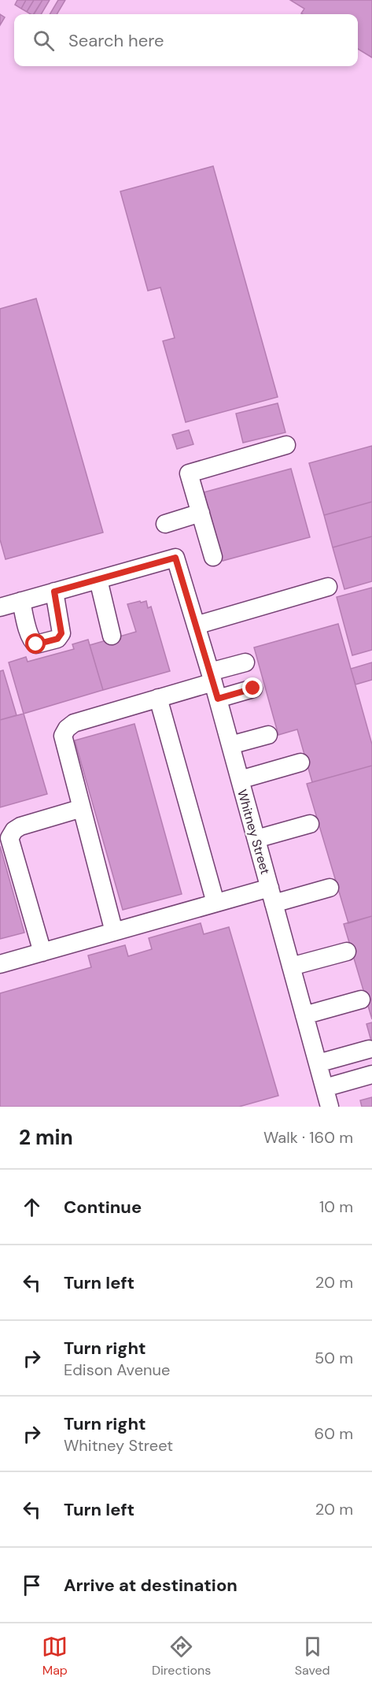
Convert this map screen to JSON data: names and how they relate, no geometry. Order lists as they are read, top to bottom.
{
  "streets": {
    "street": ["Whitney Street"]
  },
  "page": {
    "search": "Search here",
    "heading": ["2 min", "Walk · 160 m"],
    "list": [
      ["Continue", "10 m"],
      ["Turn left", "20 m"],
      ["Turn right", "Edison Avenue", "50 m"],
      ["Turn right", "Whitney Street", "60 m"],
      ["Turn left", "20 m"],
      "Arrive at destination"
    ],
    "nav": ["Map", "Directions", "Saved"]
  }
}
